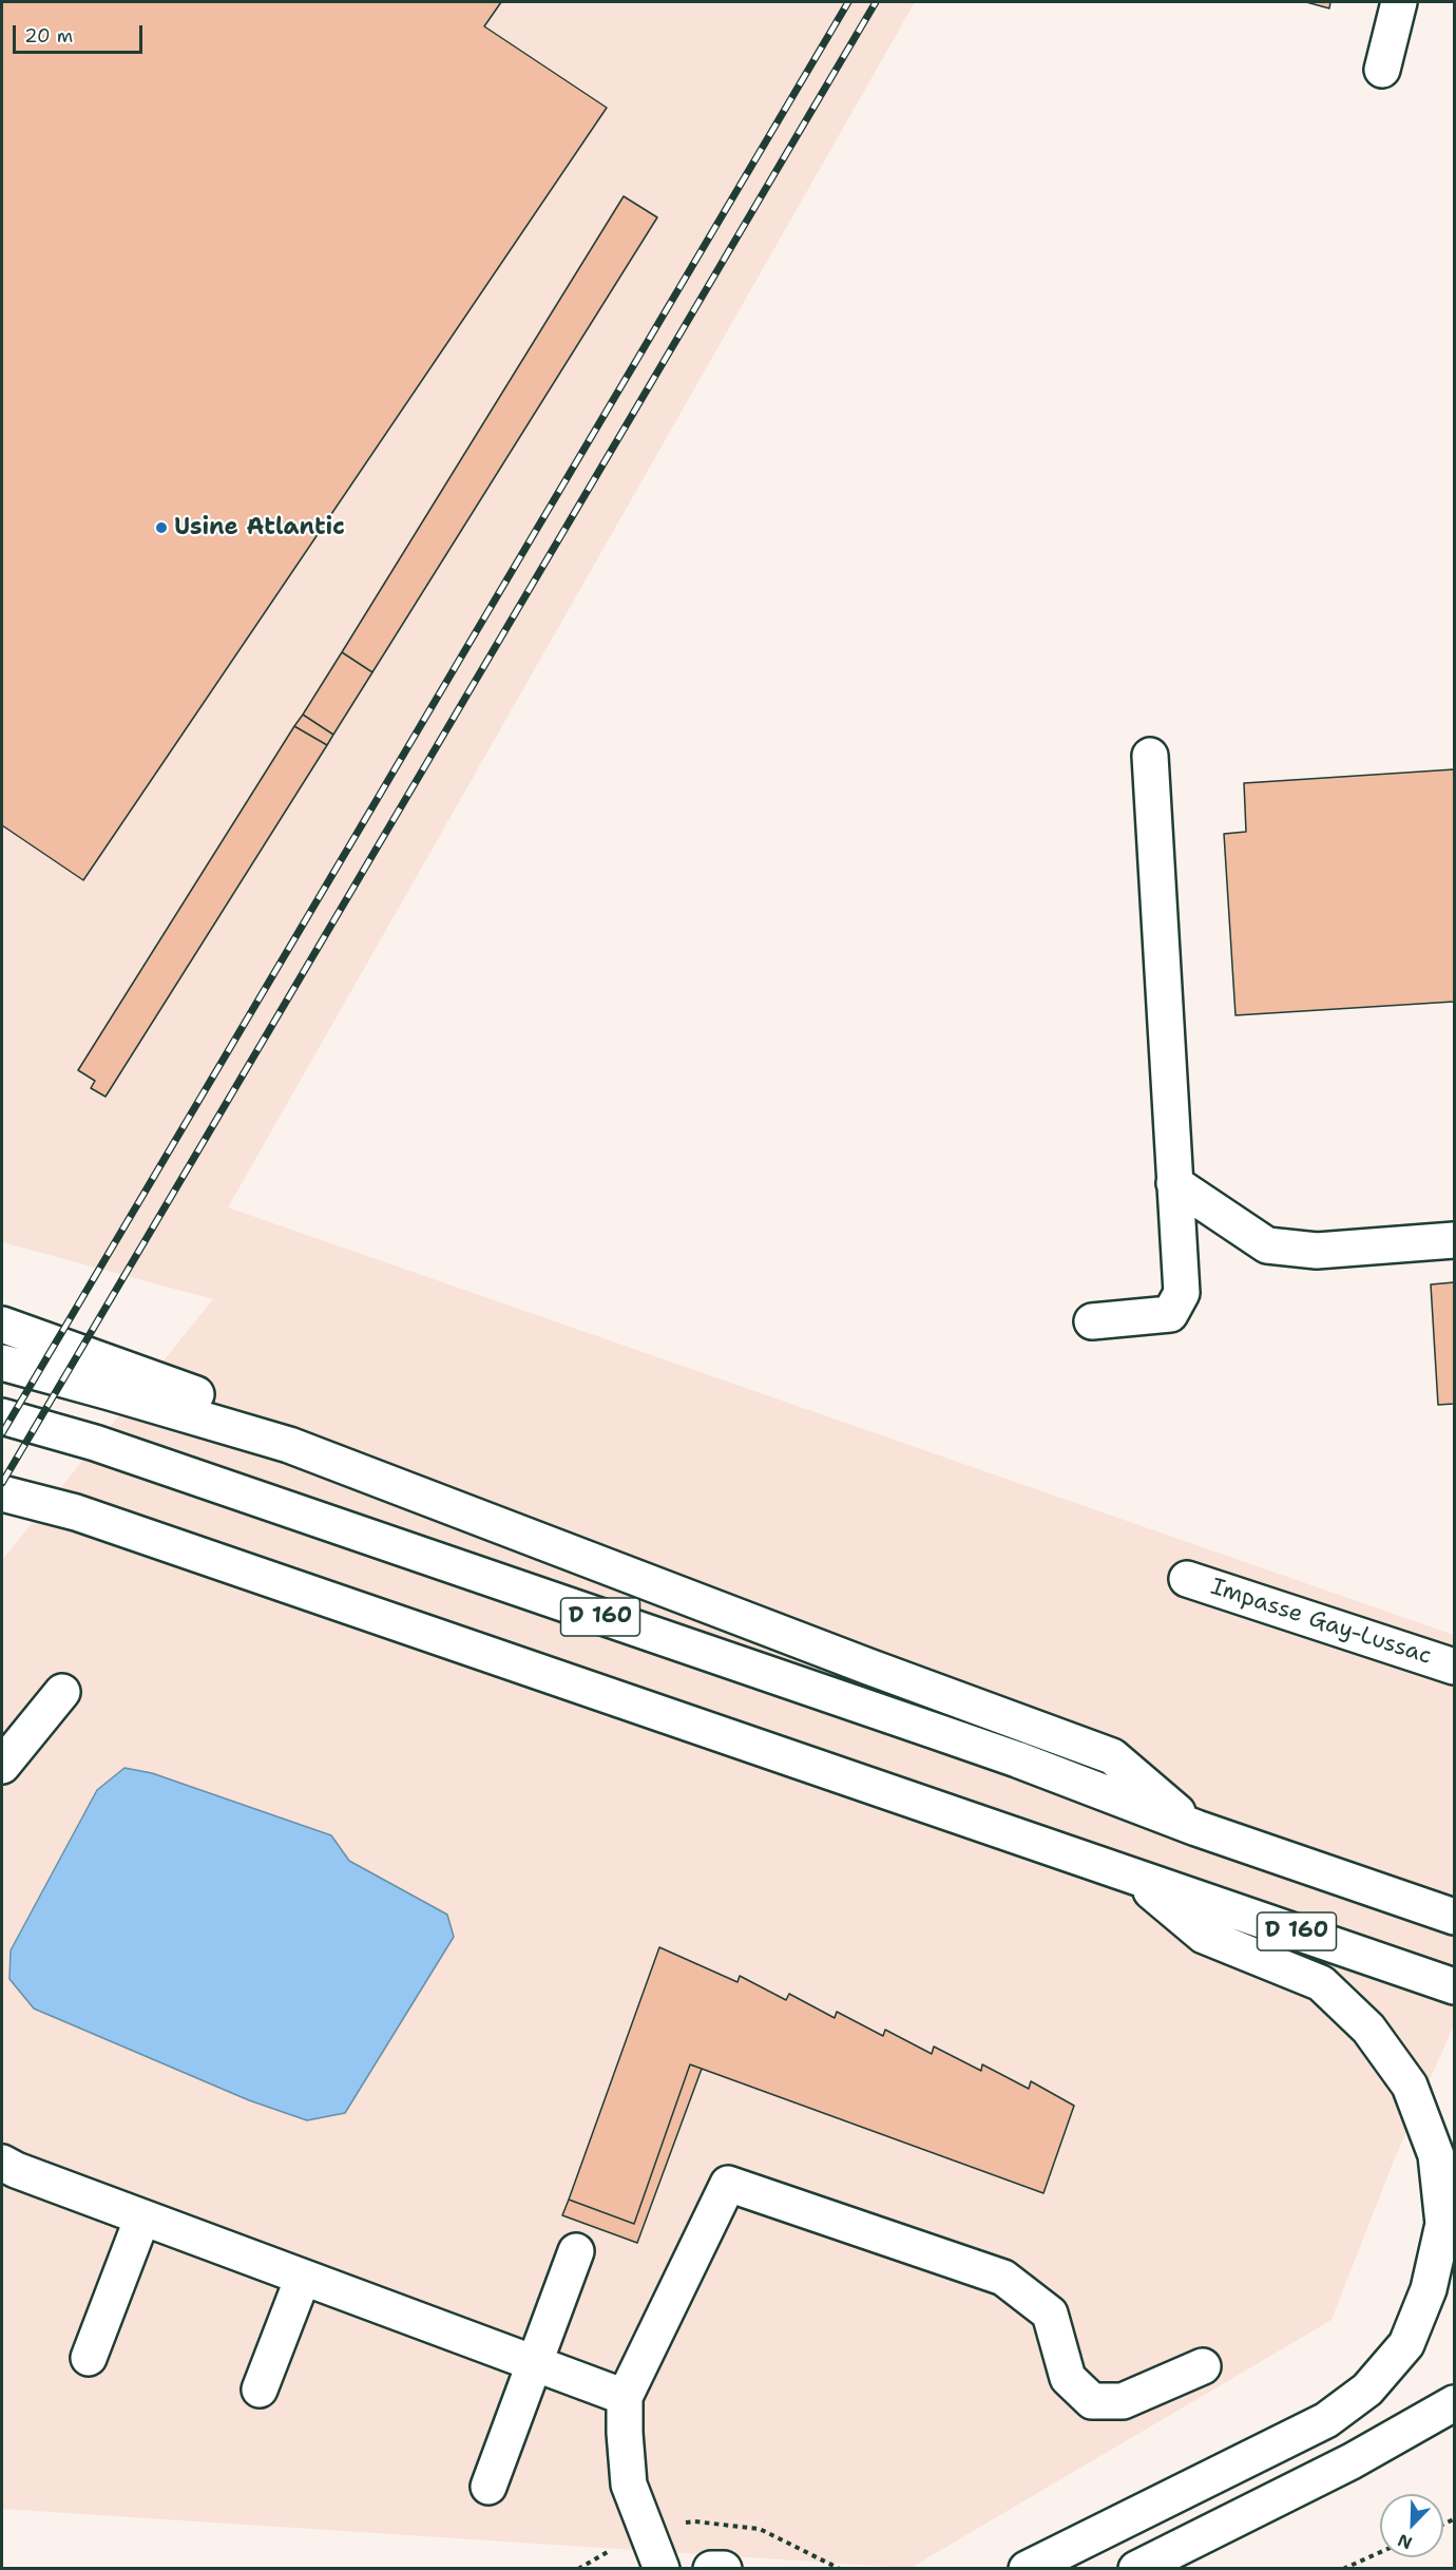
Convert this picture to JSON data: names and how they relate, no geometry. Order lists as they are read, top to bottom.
{
  "streets": {
    "main road": ["D 160", "Impasse Gay-Lussac"]
  },
  "places": ["Usine Atlantic"],
  "scale_bar": "20 m",
  "north": "bottom left"
}
